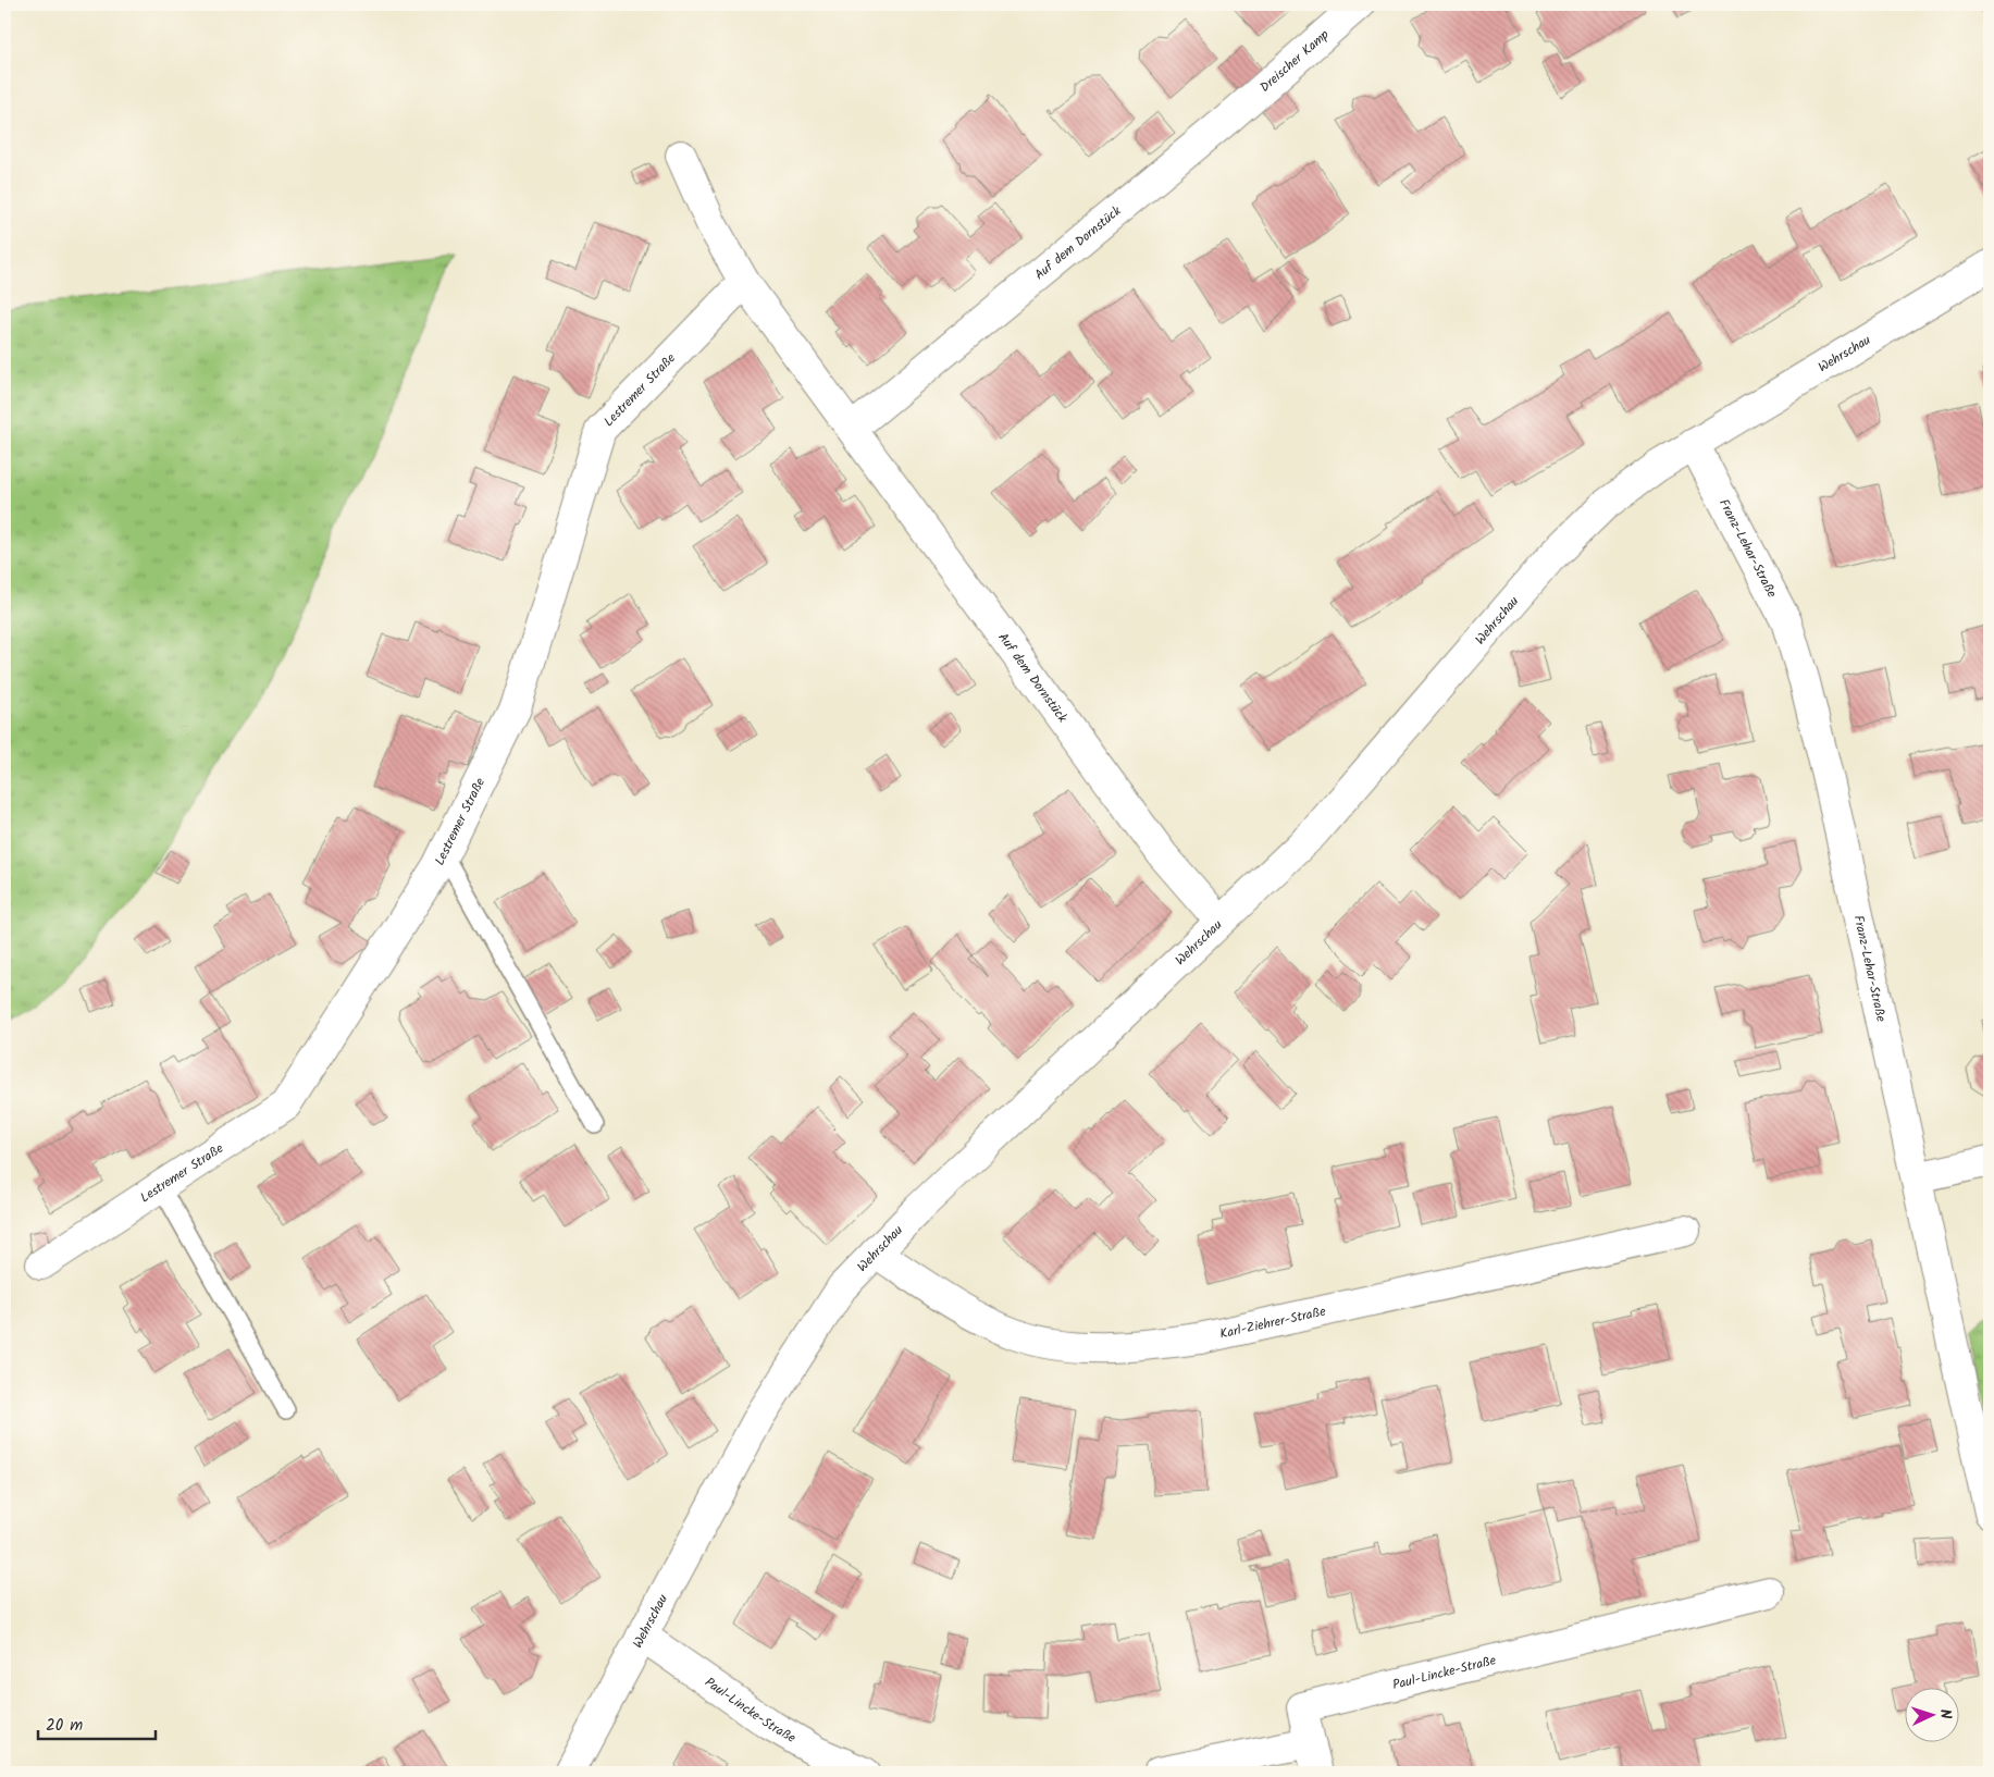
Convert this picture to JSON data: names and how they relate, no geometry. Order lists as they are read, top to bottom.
{
  "streets": {
    "street": [
      "Dreischer Kamp",
      "Auf dem Dornstück",
      "Wehrschau",
      "Lestremer Straße",
      "Franz-Lehar-Straße",
      "Karl-Ziehrer-Straße",
      "Paul-Lincke-Straße"
    ]
  },
  "crossings": [
    ["Dreischer Kamp", "Auf dem Dornstück"],
    ["Auf dem Dornstück", "Wehrschau"],
    ["Auf dem Dornstück", "Lestremer Straße"],
    ["Wehrschau", "Franz-Lehar-Straße"],
    ["Wehrschau", "Karl-Ziehrer-Straße"],
    ["Wehrschau", "Paul-Lincke-Straße"]
  ],
  "scale_bar": "20 m",
  "north": "right"
}
